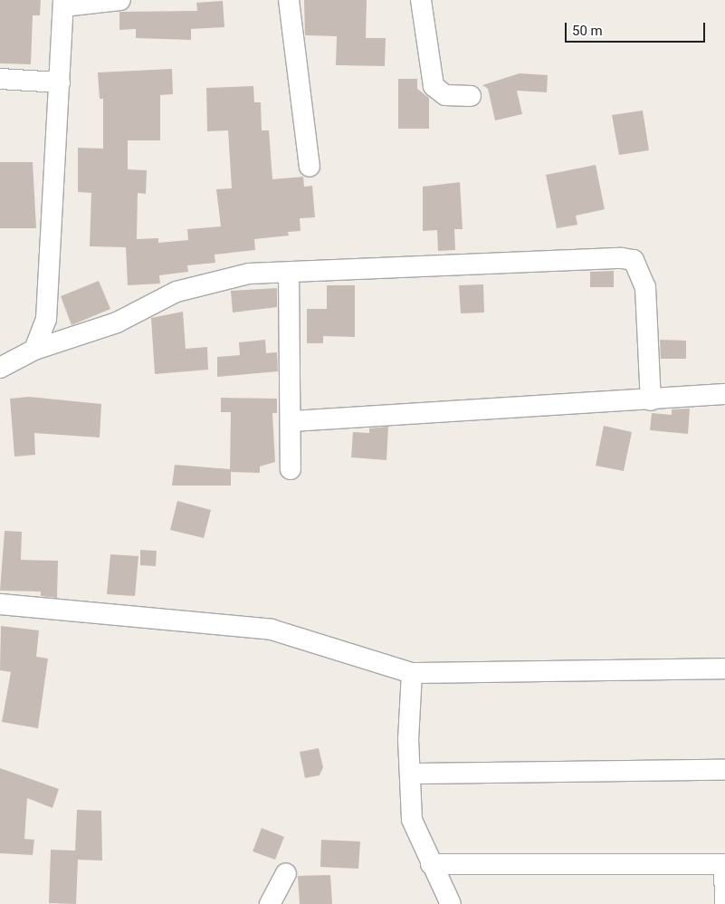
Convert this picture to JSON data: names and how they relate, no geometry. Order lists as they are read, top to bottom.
{
  "scale_bar": "50 m"
}
